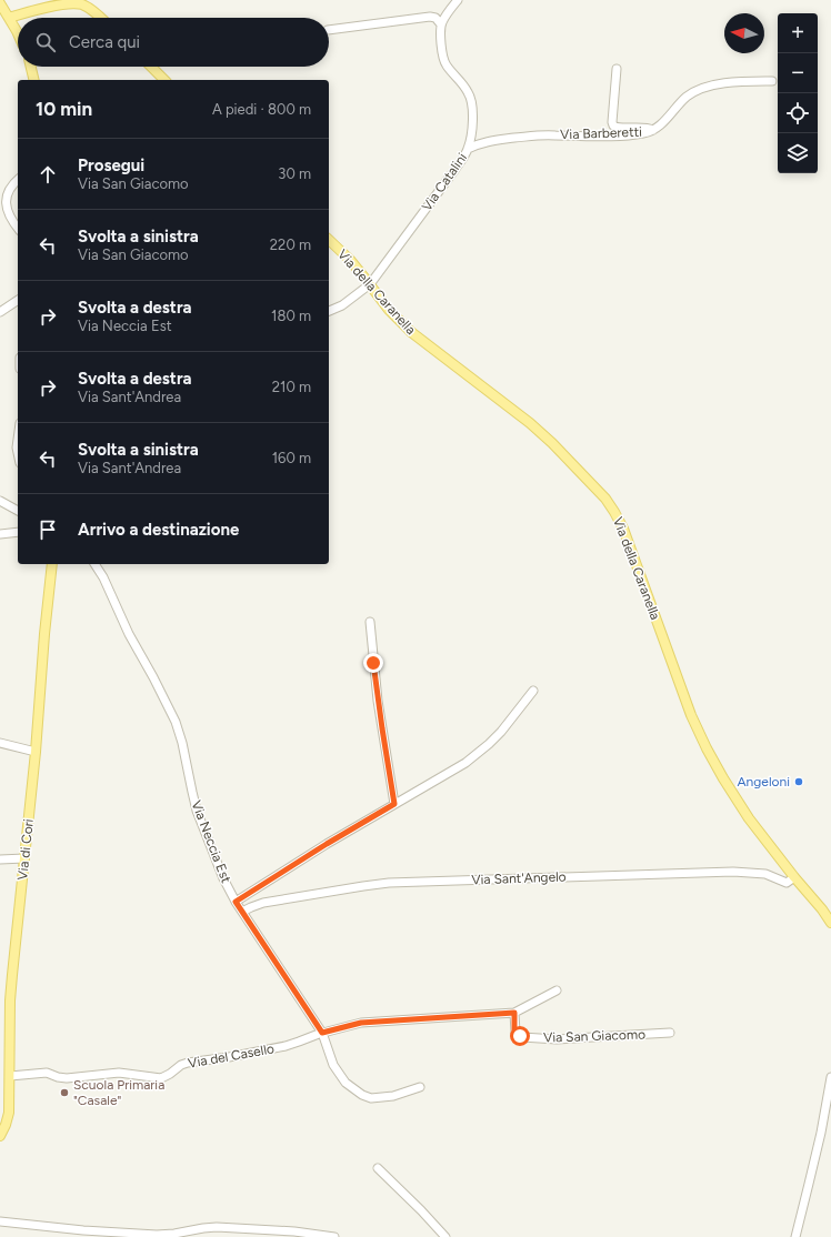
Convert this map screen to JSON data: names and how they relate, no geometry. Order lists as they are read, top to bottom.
{
  "streets": {
    "main road": ["Via della Caranella", "Via di Cori"],
    "street": [
      "Via Barberetti",
      "Via Catalini",
      "Via Neccia Est",
      "Via Sant'Angelo",
      "Via San Giacomo",
      "Via del Casello"
    ]
  },
  "crossings": [
    ["Via Barberetti", "Via Catalini"],
    ["Via Catalini", "Via della Caranella"],
    ["Via della Caranella", "Via Sant'Angelo"],
    ["Via Neccia Est", "Via Sant'Angelo"],
    ["Via Neccia Est", "Via del Casello"],
    ["Via di Cori", "Via del Casello"]
  ],
  "places": ["Angeloni", "Scuola Primaria \"Casale\""],
  "north": "left",
  "page": {
    "map_buttons": ["+", "−"],
    "search": "Cerca qui",
    "heading": ["10 min", "A piedi · 800 m"],
    "list": [
      ["Prosegui", "Via San Giacomo", "30 m"],
      ["Svolta a sinistra", "Via San Giacomo", "220 m"],
      ["Svolta a destra", "Via Neccia Est", "180 m"],
      ["Svolta a destra", "Via Sant'Andrea", "210 m"],
      ["Svolta a sinistra", "Via Sant'Andrea", "160 m"],
      "Arrivo a destinazione"
    ]
  }
}
